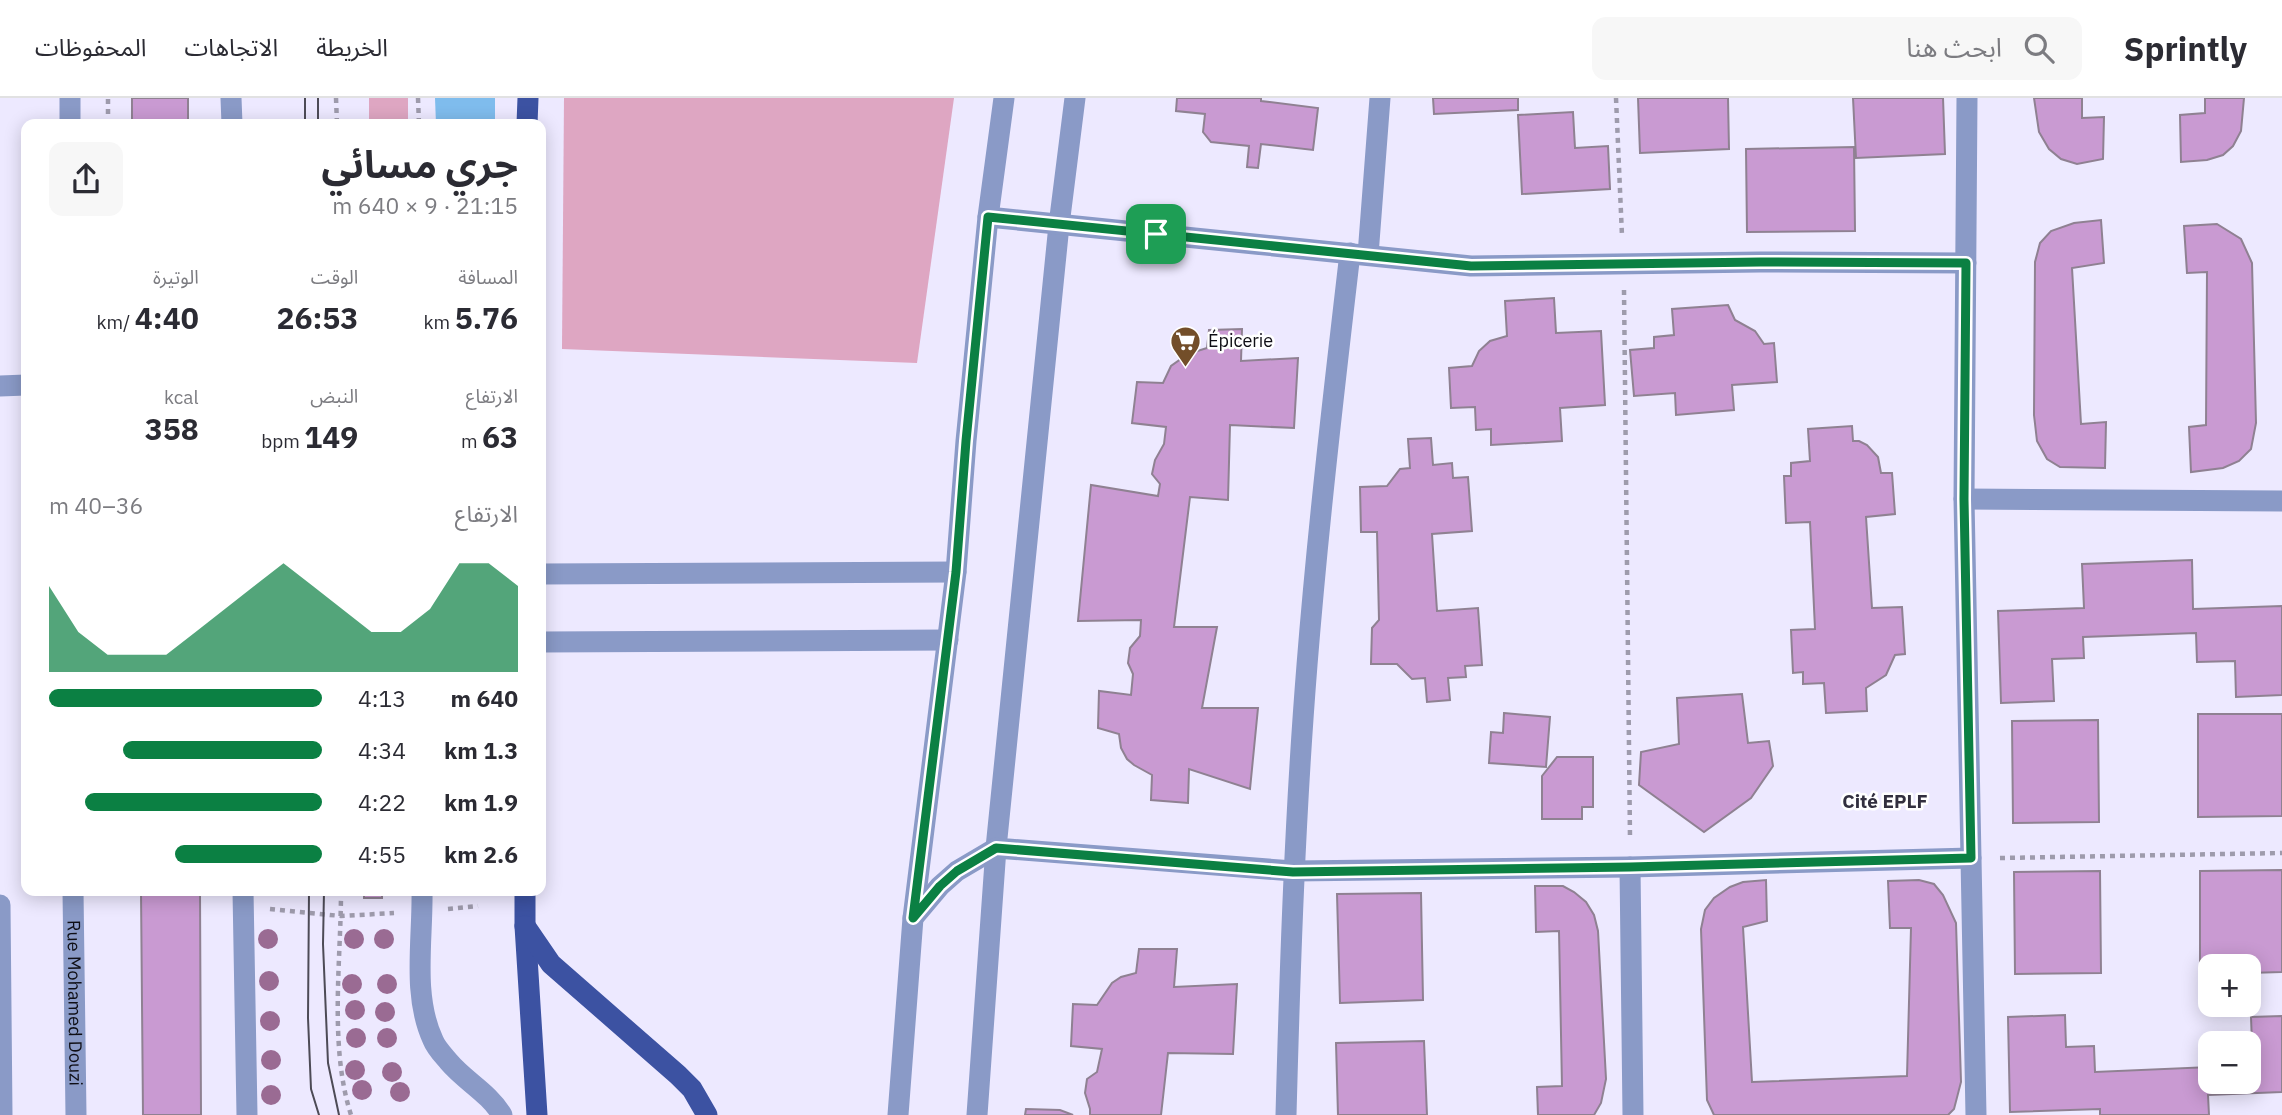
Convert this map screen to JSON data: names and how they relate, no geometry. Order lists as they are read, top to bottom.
{
  "streets": {
    "street": ["Rue Mohamed Douzi"]
  },
  "districts": ["Cité EPLF"],
  "places": {
    "supermarket": ["Épicerie"]
  },
  "page": {
    "header": "Sprintly",
    "search": "ابحث هنا",
    "nav": ["الخريطة", "الاتجاهات", "المحفوظات"],
    "heading": ["جري مسائي", "21:15 · 9 × 640 m"],
    "stats": [
      ["المسافة", "5.76 km"],
      ["الوقت", "26:53"],
      ["الوتيرة", "4:40 /km"],
      ["الارتفاع", "63 m"],
      ["النبض", "149 bpm"],
      ["kcal", "358"]
    ],
    "chart": ["الارتفاع", "36–40 m"],
    "list": [
      {
        "name": "640 m",
        "note": "4:13"
      },
      {
        "name": "1.3 km",
        "note": "4:34"
      },
      {
        "name": "1.9 km",
        "note": "4:22"
      },
      {
        "name": "2.6 km",
        "note": "4:55"
      }
    ],
    "map_buttons": ["+", "−"]
  }
}
